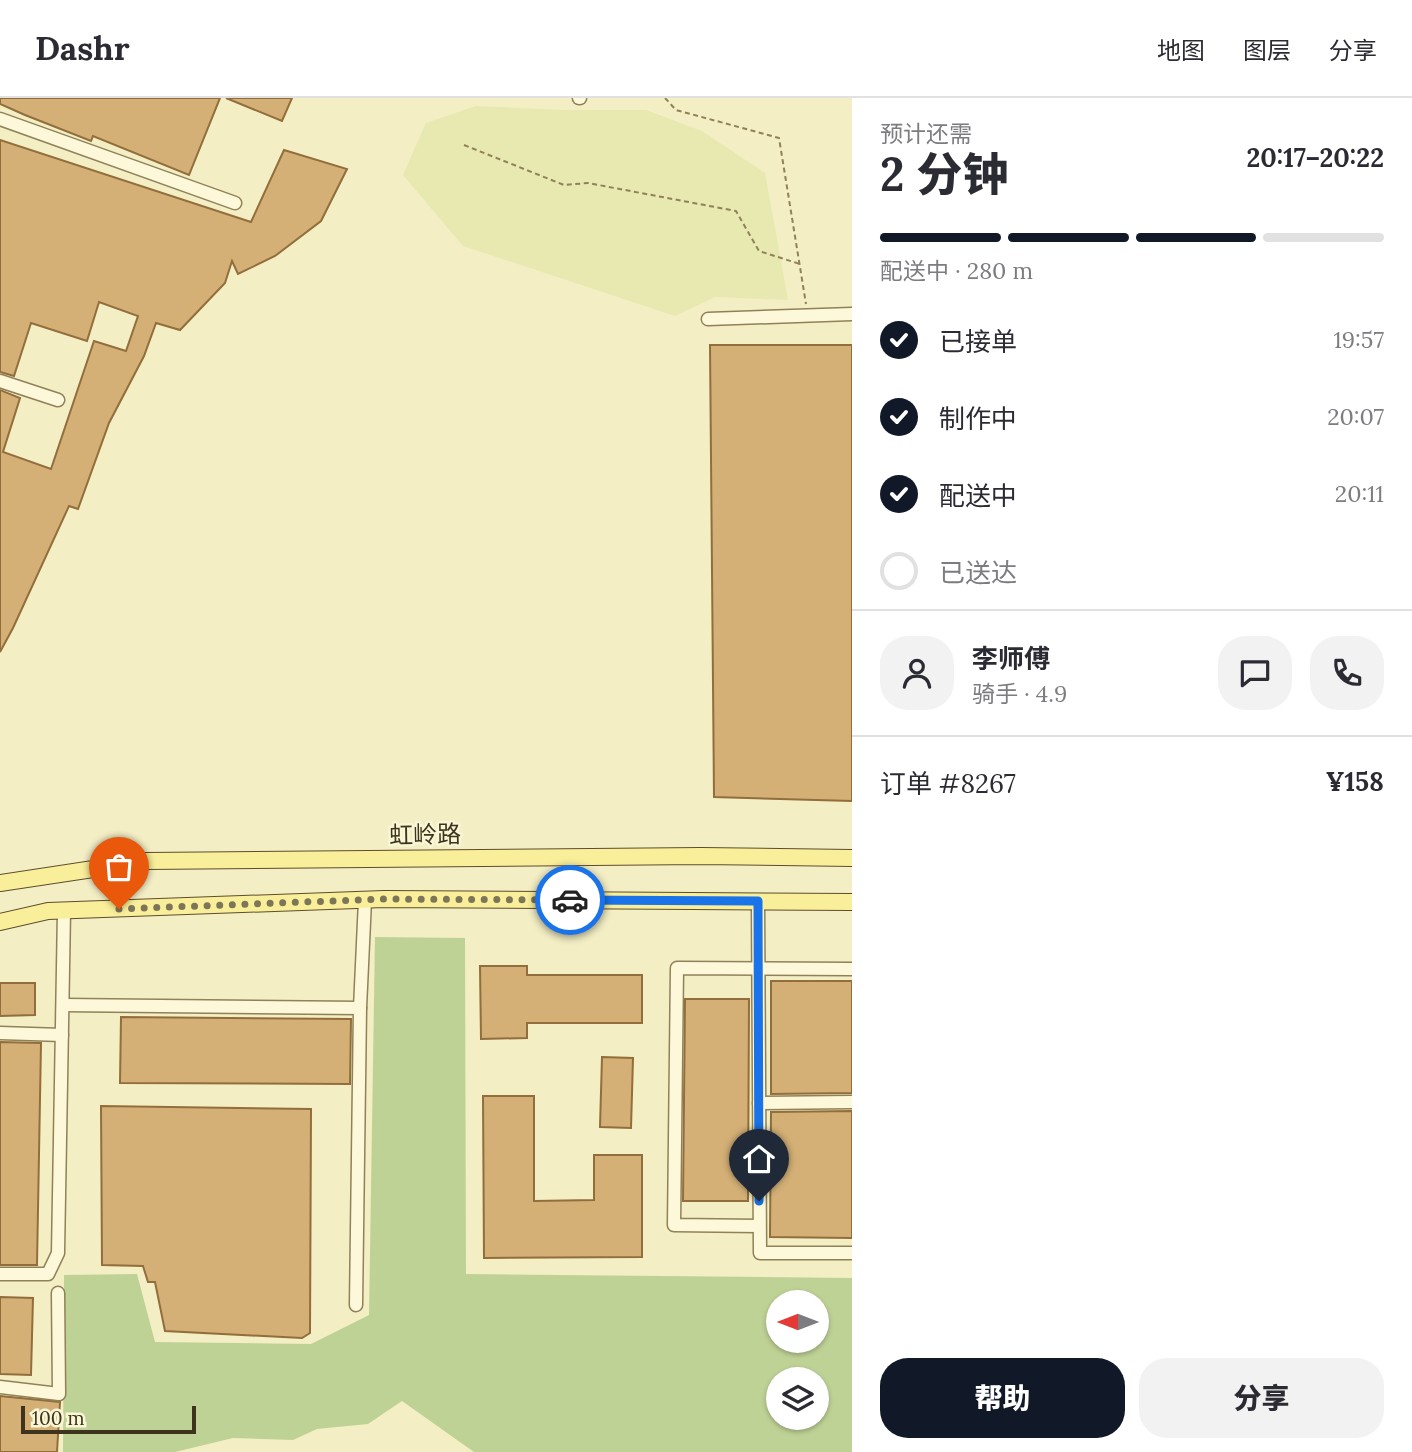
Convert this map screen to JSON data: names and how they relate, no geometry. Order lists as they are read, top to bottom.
{
  "streets": {
    "main road": ["虹岭路"]
  },
  "scale_bar": "100 m",
  "north": "left",
  "page": {
    "header": "Dashr",
    "nav": ["地图", "图层", "分享"],
    "heading": ["2 分钟", "预计还需", "20:17–20:22"],
    "panel": [
      "李师傅",
      "骑手 · 4.9",
      "订单 #8267",
      "¥158"
    ],
    "bar": "配送中 · 280 m",
    "list": [
      ["已接单", "19:57"],
      ["制作中", "20:07"],
      ["配送中", "20:11"],
      "已送达"
    ],
    "buttons": ["帮助", "分享"],
    "scale": "100 m"
  }
}
